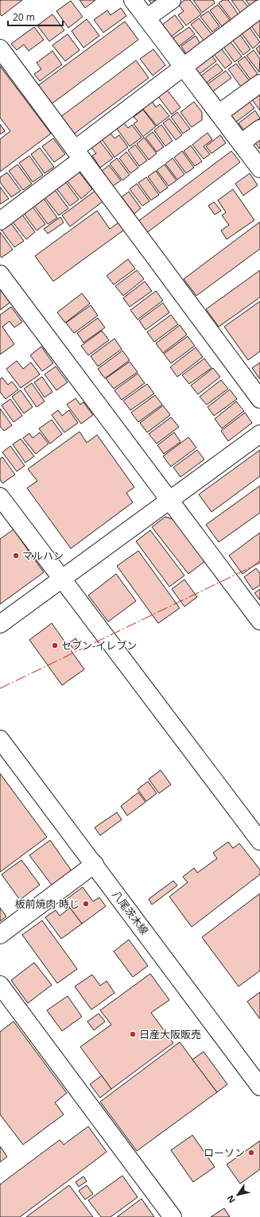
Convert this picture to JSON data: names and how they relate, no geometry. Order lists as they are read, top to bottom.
{
  "streets": {
    "street": ["八尾茨木線"]
  },
  "places": [
    "マルハン",
    "セブン-イレブン",
    "板前焼肉 時じ",
    "日産大阪販売",
    "ローソン"
  ],
  "scale_bar": "20 m",
  "north": "bottom left"
}
